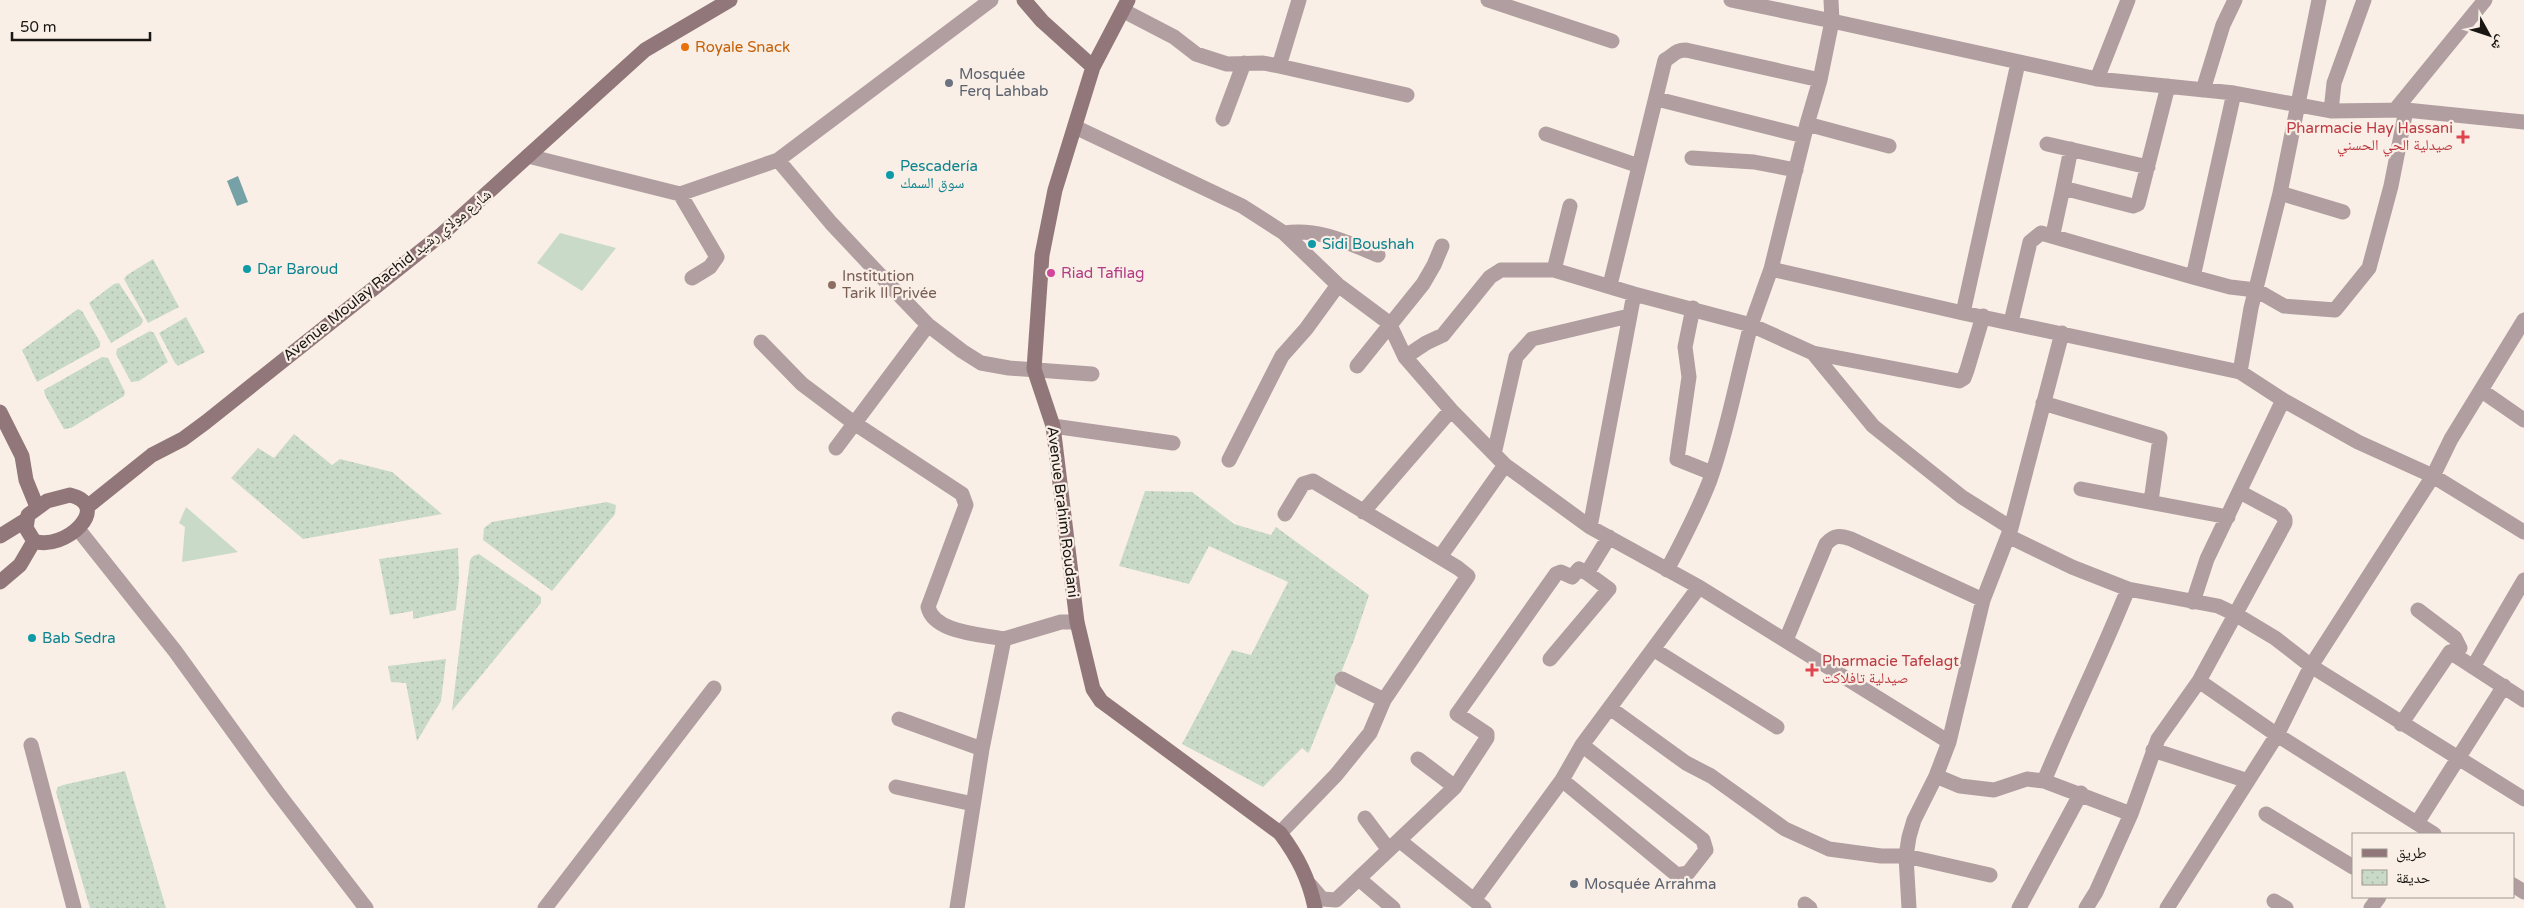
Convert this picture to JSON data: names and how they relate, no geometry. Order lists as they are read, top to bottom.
{
  "streets": {
    "street": ["Avenue Moulay Rachid شارع مولاي رشيد", "Avenue Brahim Roudani"]
  },
  "places": {
    "other": [
      "Royale Snack",
      "Mosquée Ferq Lahbab",
      "Pescadería سوق السمك",
      "Sidi Boushah",
      "Dar Baroud",
      "Riad Tafilag",
      "Institution Tarik II Privée",
      "Bab Sedra",
      "Mosquée Arrahma"
    ],
    "health": ["Pharmacie Hay Hassani صيدلية الحي الحسني", "Pharmacie Tafelagt صيدلية تافلاكت"]
  },
  "legend": ["طريق", "حديقة"],
  "scale_bar": "50 m",
  "north": "bottom right"
}
